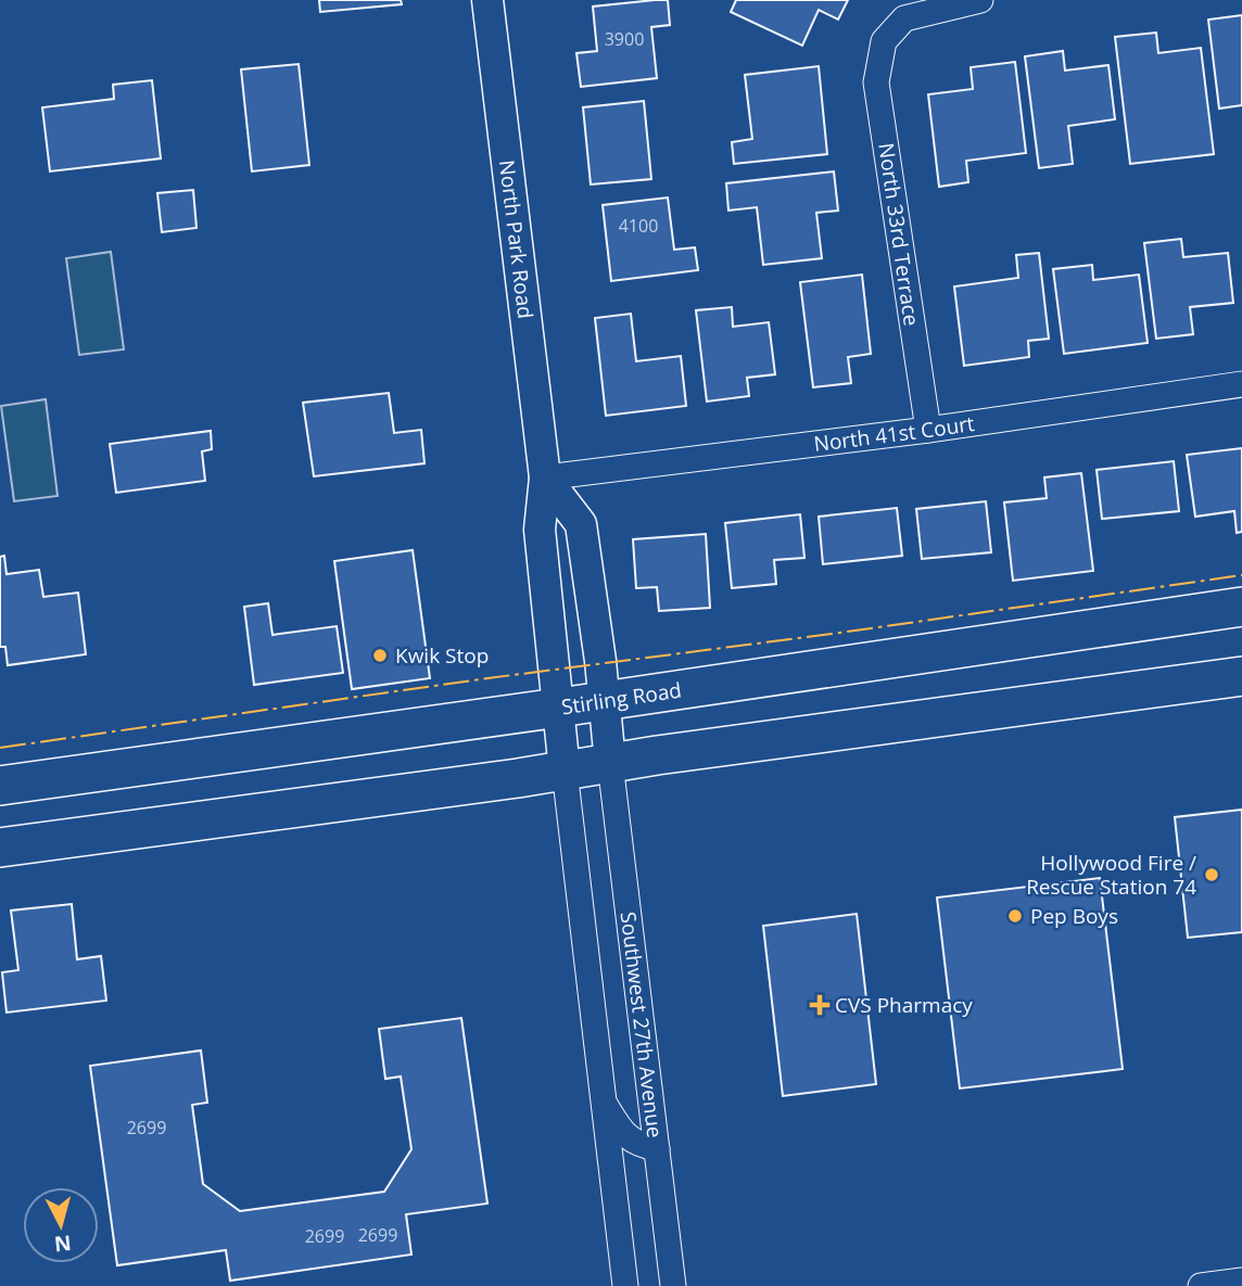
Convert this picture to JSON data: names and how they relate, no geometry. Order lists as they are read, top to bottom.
{
  "streets": {
    "main road": ["Stirling Road"],
    "street": [
      "North 33rd Terrace",
      "North Park Road",
      "North 41st Court",
      "Southwest 27th Avenue"
    ]
  },
  "crossings": [
    ["North 33rd Terrace", "North 41st Court"],
    ["North Park Road", "North 41st Court"],
    ["North Park Road", "Stirling Road"]
  ],
  "places": {
    "other": ["Kwik Stop", "Hollywood Fire / Rescue Station 74", "Pep Boys"],
    "health": ["CVS Pharmacy"]
  },
  "house_numbers": [
    "3900",
    "4100",
    "2699",
    "2699",
    "2699"
  ],
  "north": "bottom"
}
